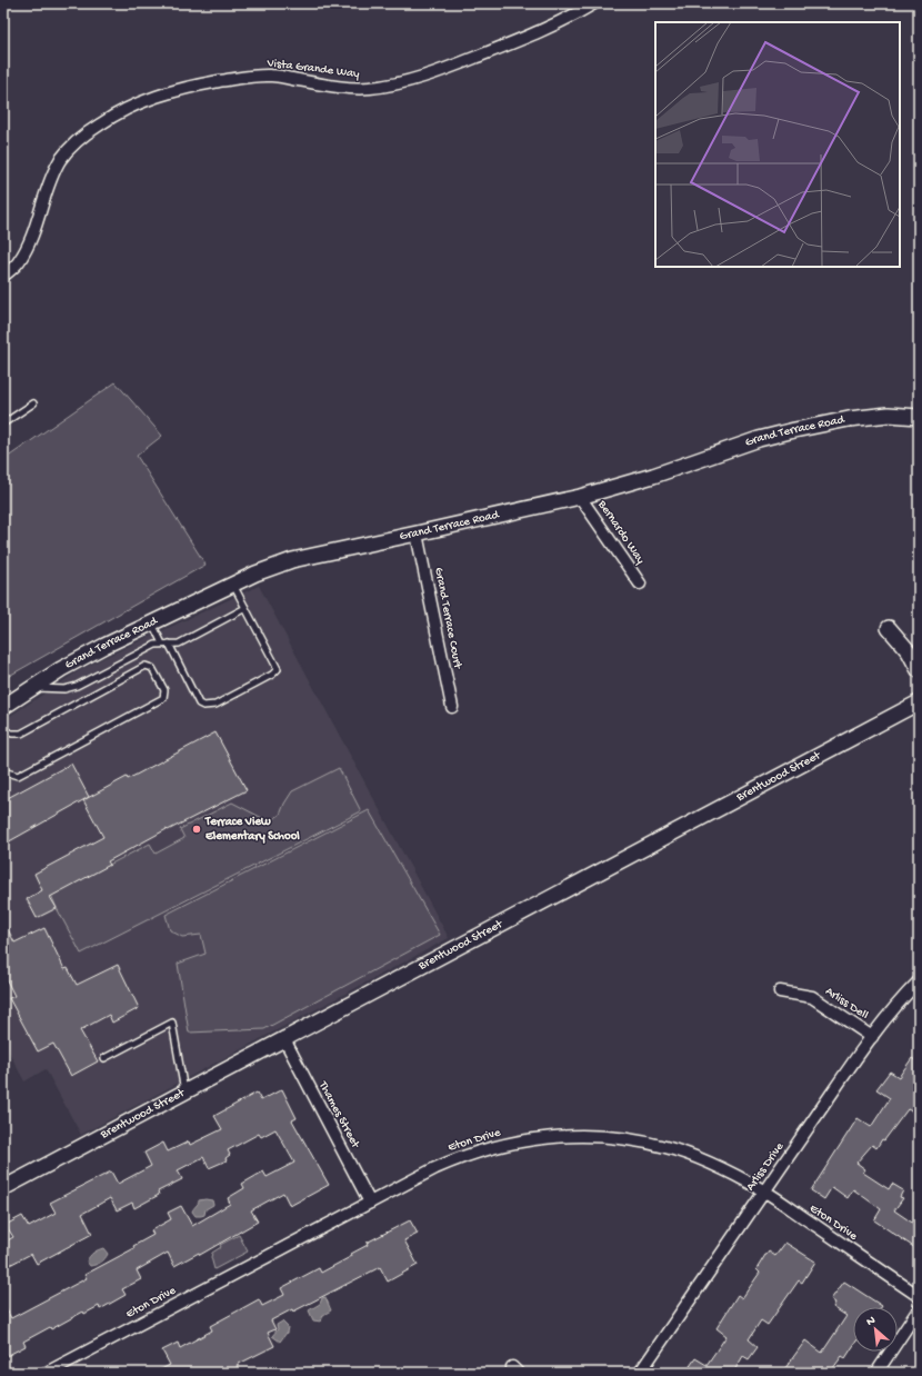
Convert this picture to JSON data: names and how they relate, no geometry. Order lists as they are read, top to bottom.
{
  "streets": {
    "street": [
      "Vista Grande Way",
      "Grand Terrace Road",
      "Bernardo Way",
      "Grand Terrace Court",
      "Brentwood Street",
      "Arliss Dell",
      "Thames Street",
      "Eton Drive",
      "Arliss Drive"
    ]
  },
  "crossings": [
    ["Grand Terrace Road", "Bernardo Way"],
    ["Grand Terrace Road", "Grand Terrace Court"],
    ["Brentwood Street", "Thames Street"],
    ["Arliss Dell", "Arliss Drive"],
    ["Thames Street", "Eton Drive"],
    ["Eton Drive", "Arliss Drive"]
  ],
  "places": ["Terrace View Elementary School"],
  "north": "top left"
}
